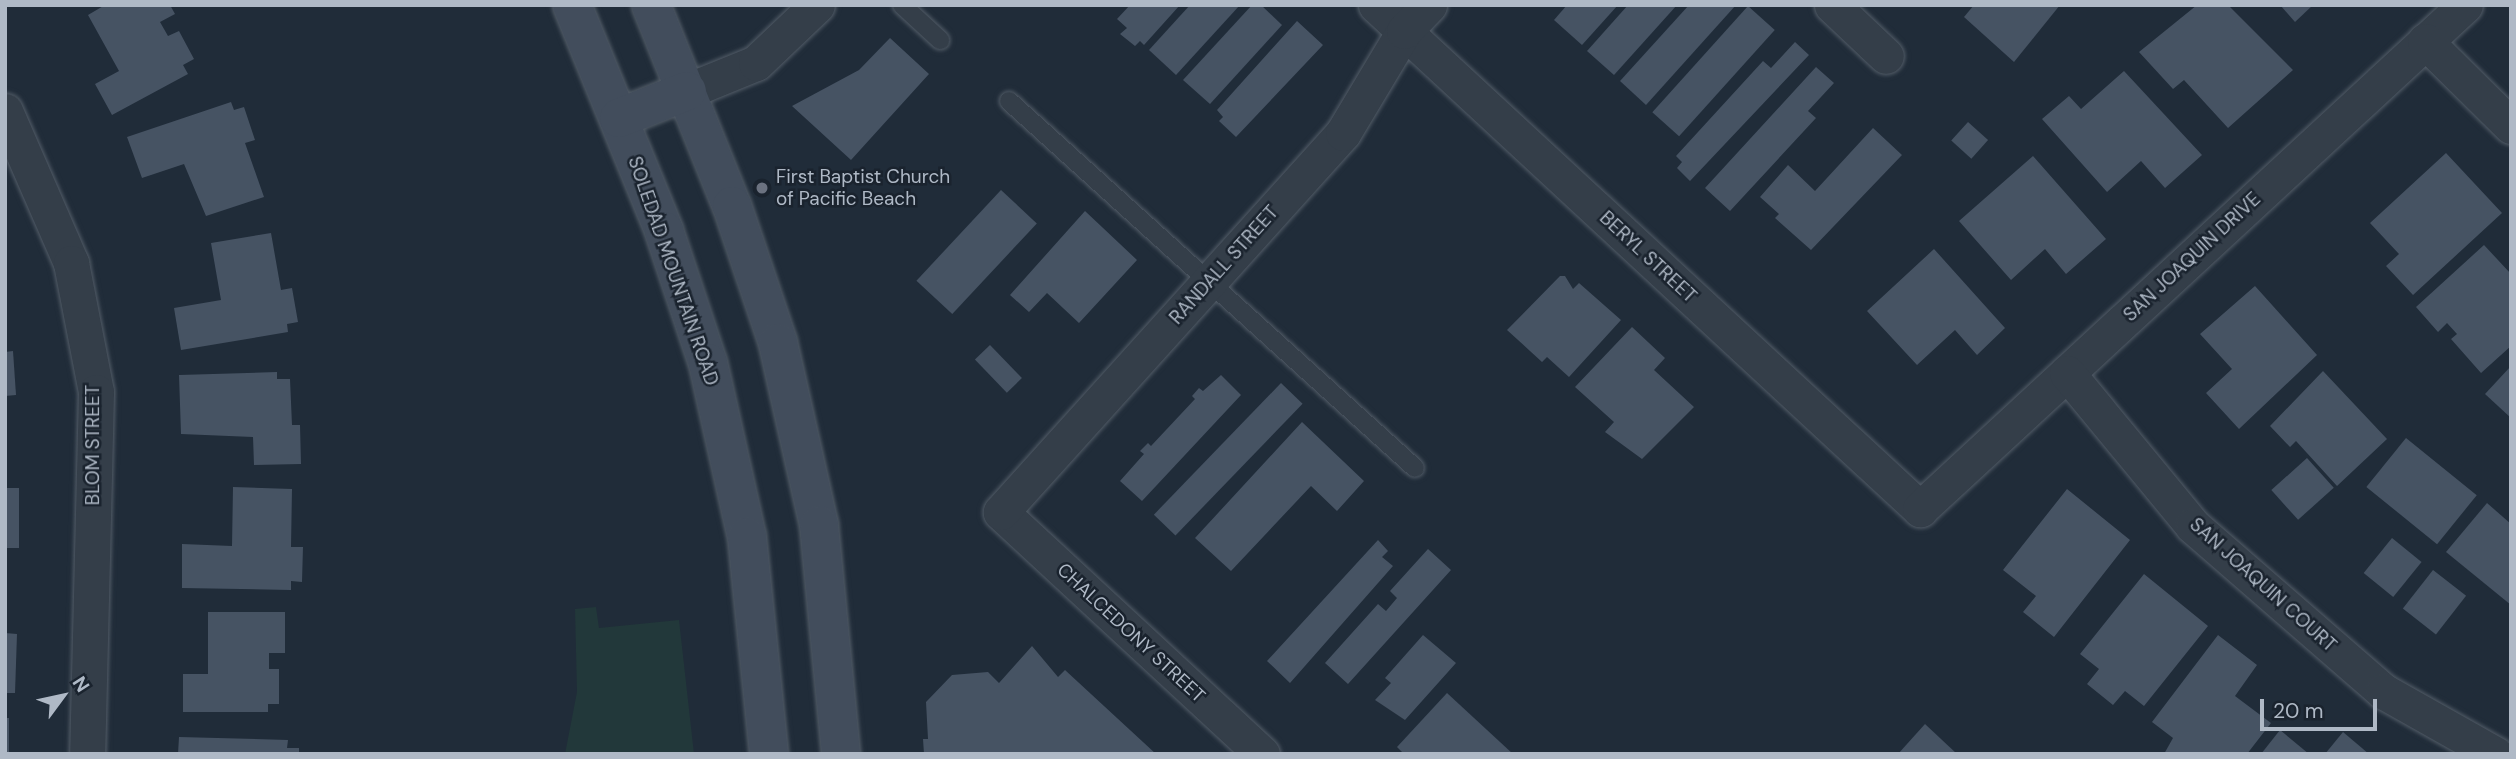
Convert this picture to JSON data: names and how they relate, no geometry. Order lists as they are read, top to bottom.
{
  "streets": {
    "main road": ["SOLEDAD MOUNTAIN ROAD"],
    "street": [
      "BERYL STREET",
      "SAN JOAQUIN DRIVE",
      "RANDALL STREET",
      "BLOM STREET",
      "SAN JOAQUIN COURT",
      "CHALCEDONY STREET"
    ]
  },
  "crossings": [
    ["BERYL STREET", "SAN JOAQUIN DRIVE"],
    ["BERYL STREET", "RANDALL STREET"],
    ["SAN JOAQUIN DRIVE", "SAN JOAQUIN COURT"],
    ["RANDALL STREET", "CHALCEDONY STREET"]
  ],
  "places": ["First Baptist Church of Pacific Beach"],
  "scale_bar": "20 m",
  "north": "top right"
}
